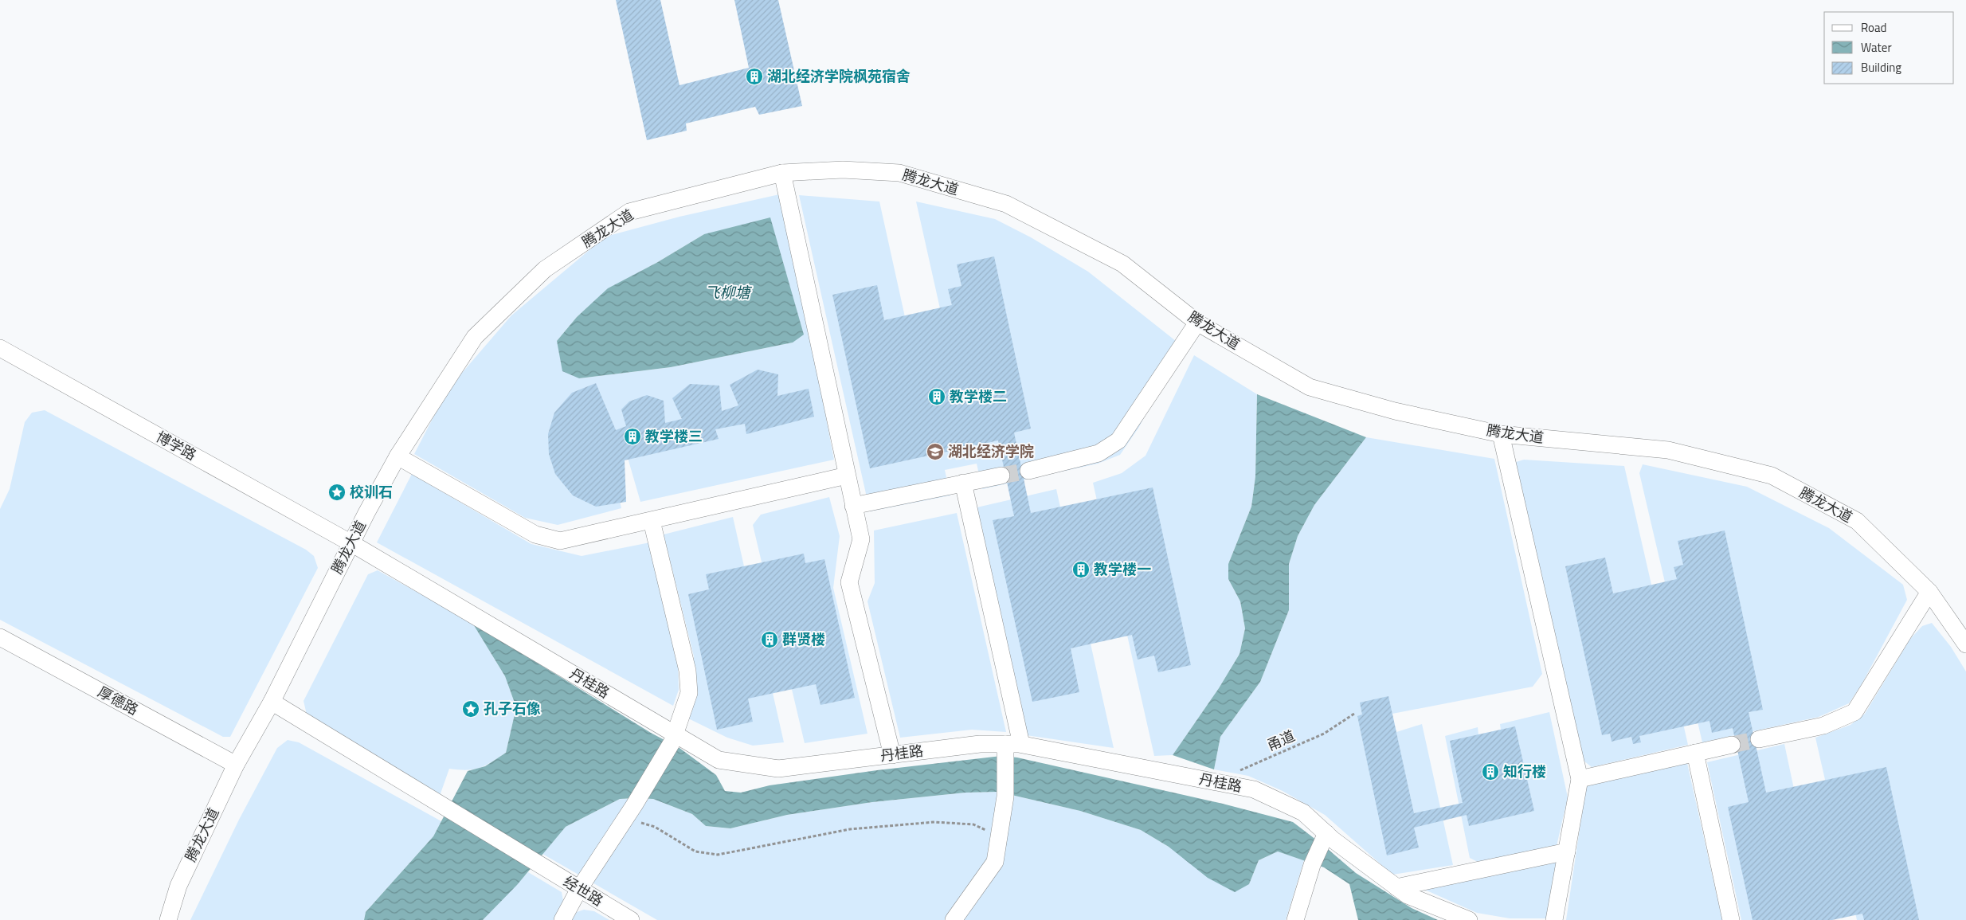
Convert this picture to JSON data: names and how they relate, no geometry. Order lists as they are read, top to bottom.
{
  "streets": {
    "street": [
      "腾龙大道",
      "博学路",
      "丹桂路",
      "厚德路",
      "经世路"
    ],
    "path": ["甬道"]
  },
  "crossings": [
    ["腾龙大道", "博学路"],
    ["腾龙大道", "丹桂路"],
    ["腾龙大道", "厚德路"],
    ["腾龙大道", "经世路"],
    ["博学路", "丹桂路"],
    ["丹桂路", "甬道"]
  ],
  "water": ["飞柳塘"],
  "places": {
    "building": [
      "湖北经济学院枫苑宿舍",
      "教学楼二",
      "教学楼三",
      "教学楼一",
      "群贤楼",
      "知行楼"
    ],
    "school or university": ["湖北经济学院"],
    "place": ["校训石", "孔子石像"]
  },
  "legend": ["Road", "Water", "Building"]
}
